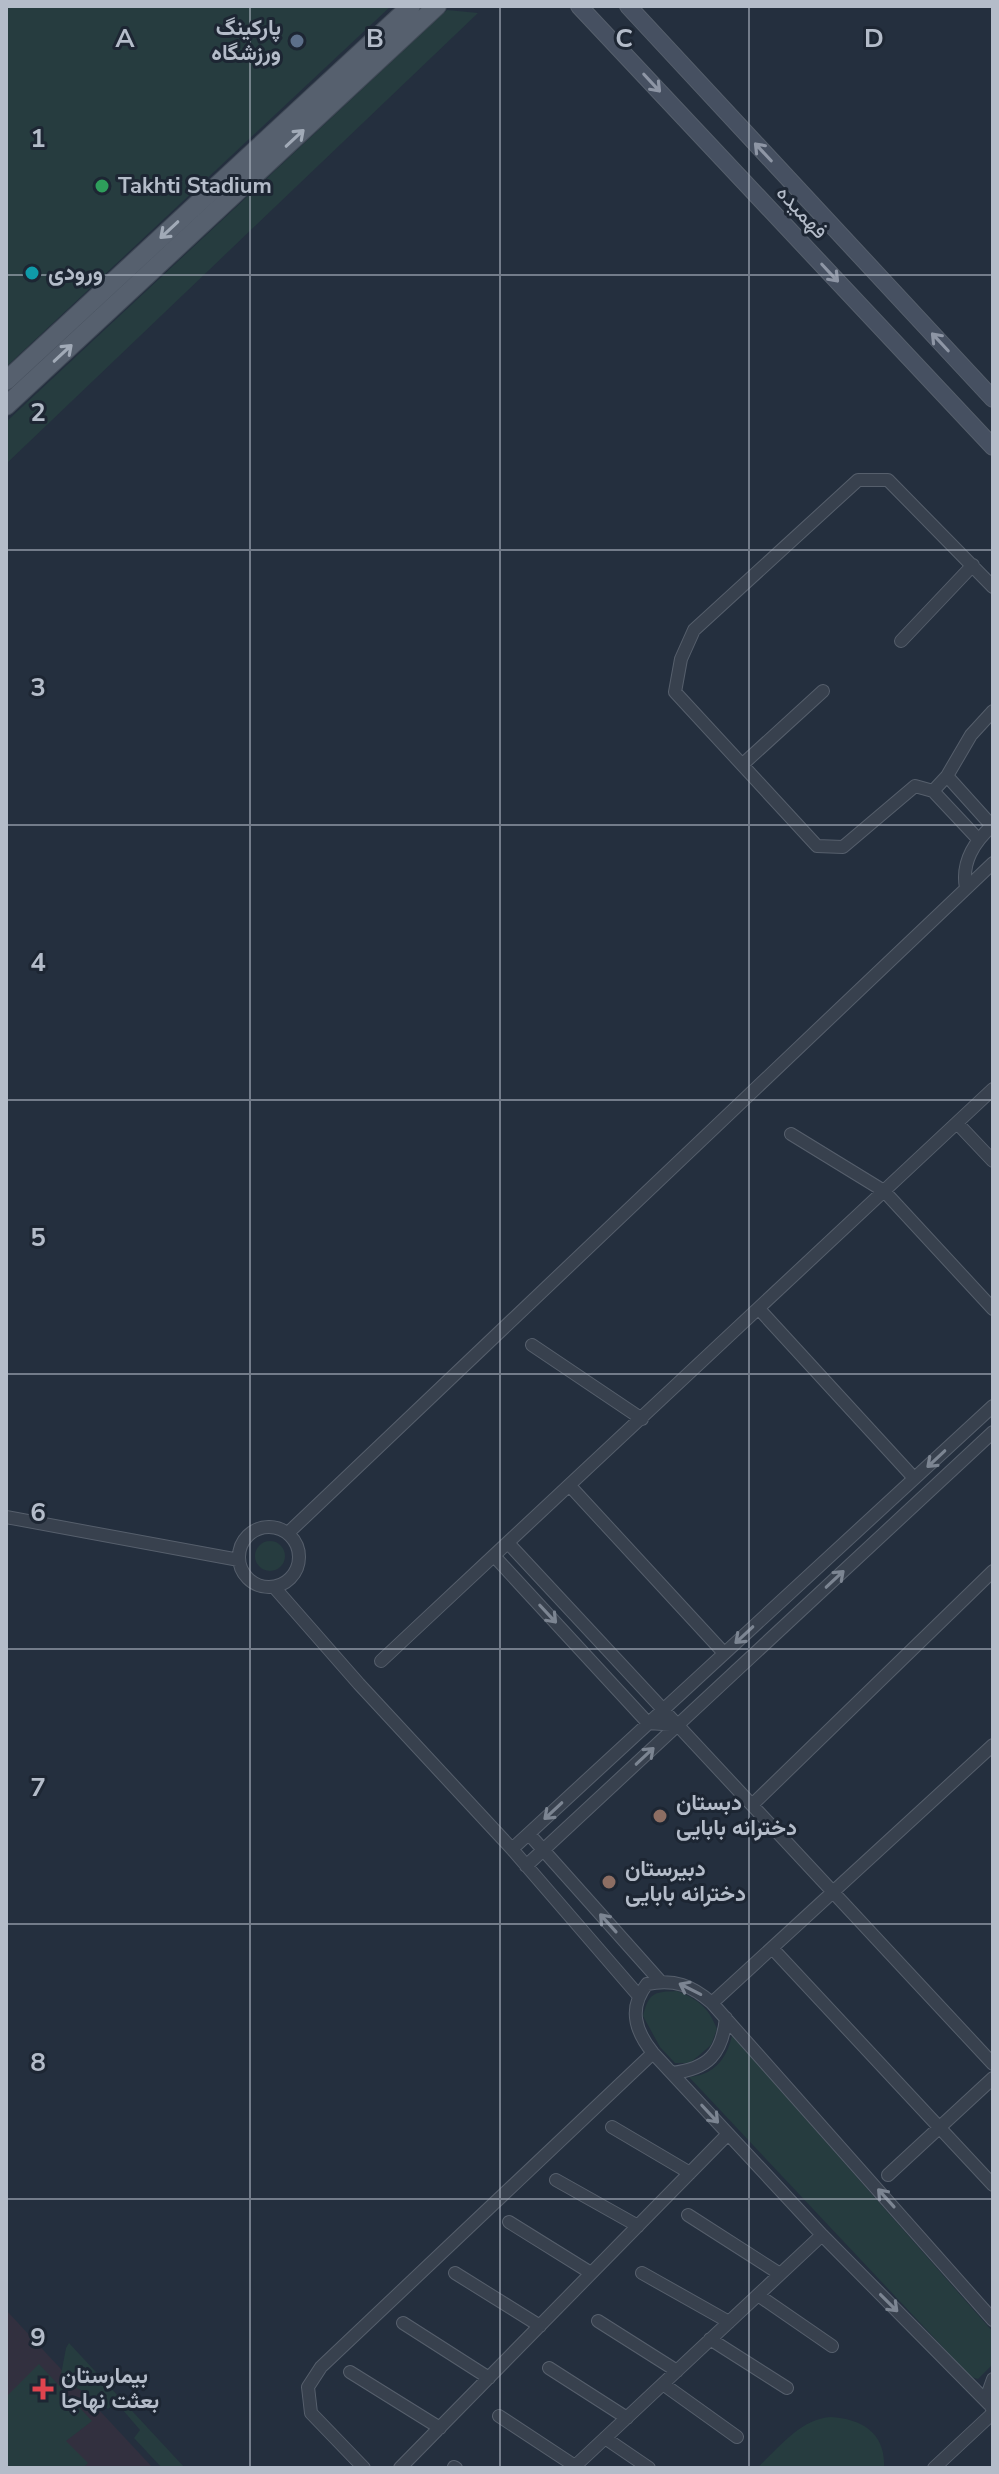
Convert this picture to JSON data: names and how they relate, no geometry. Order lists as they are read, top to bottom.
{
  "streets": {
    "main road": ["فهمیده"]
  },
  "places": {
    "other": [
      "پارکینگ ورزشگاه",
      "Takhti Stadium",
      "ورودی",
      "دبستان دخترانه بابایی",
      "دبیرستان دخترانه بابایی"
    ],
    "health": ["بیمارستان بعثت نهاجا"]
  },
  "grid": {
    "columns": [
      "A",
      "B",
      "C",
      "D"
    ],
    "rows": [
      "1",
      "2",
      "3",
      "4",
      "5",
      "6",
      "7",
      "8",
      "9"
    ]
  }
}
